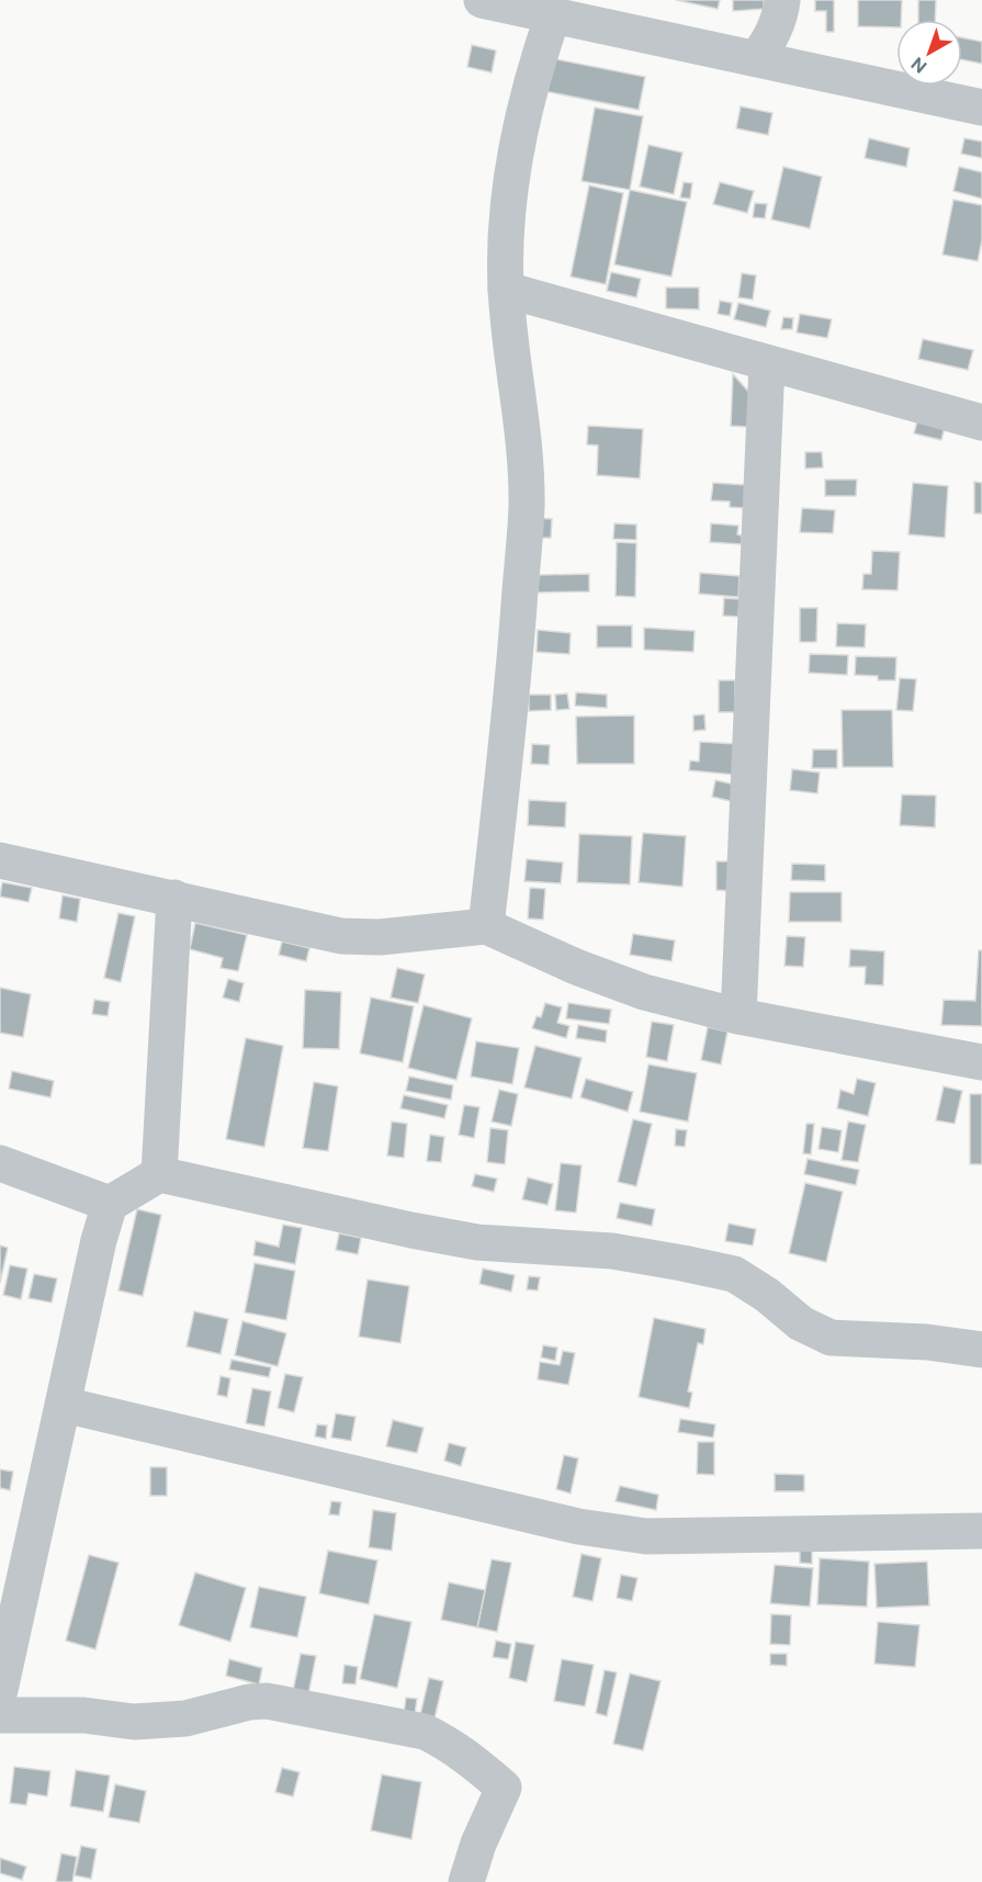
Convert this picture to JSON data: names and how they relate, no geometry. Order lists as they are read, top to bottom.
{
  "north": "bottom left"
}
